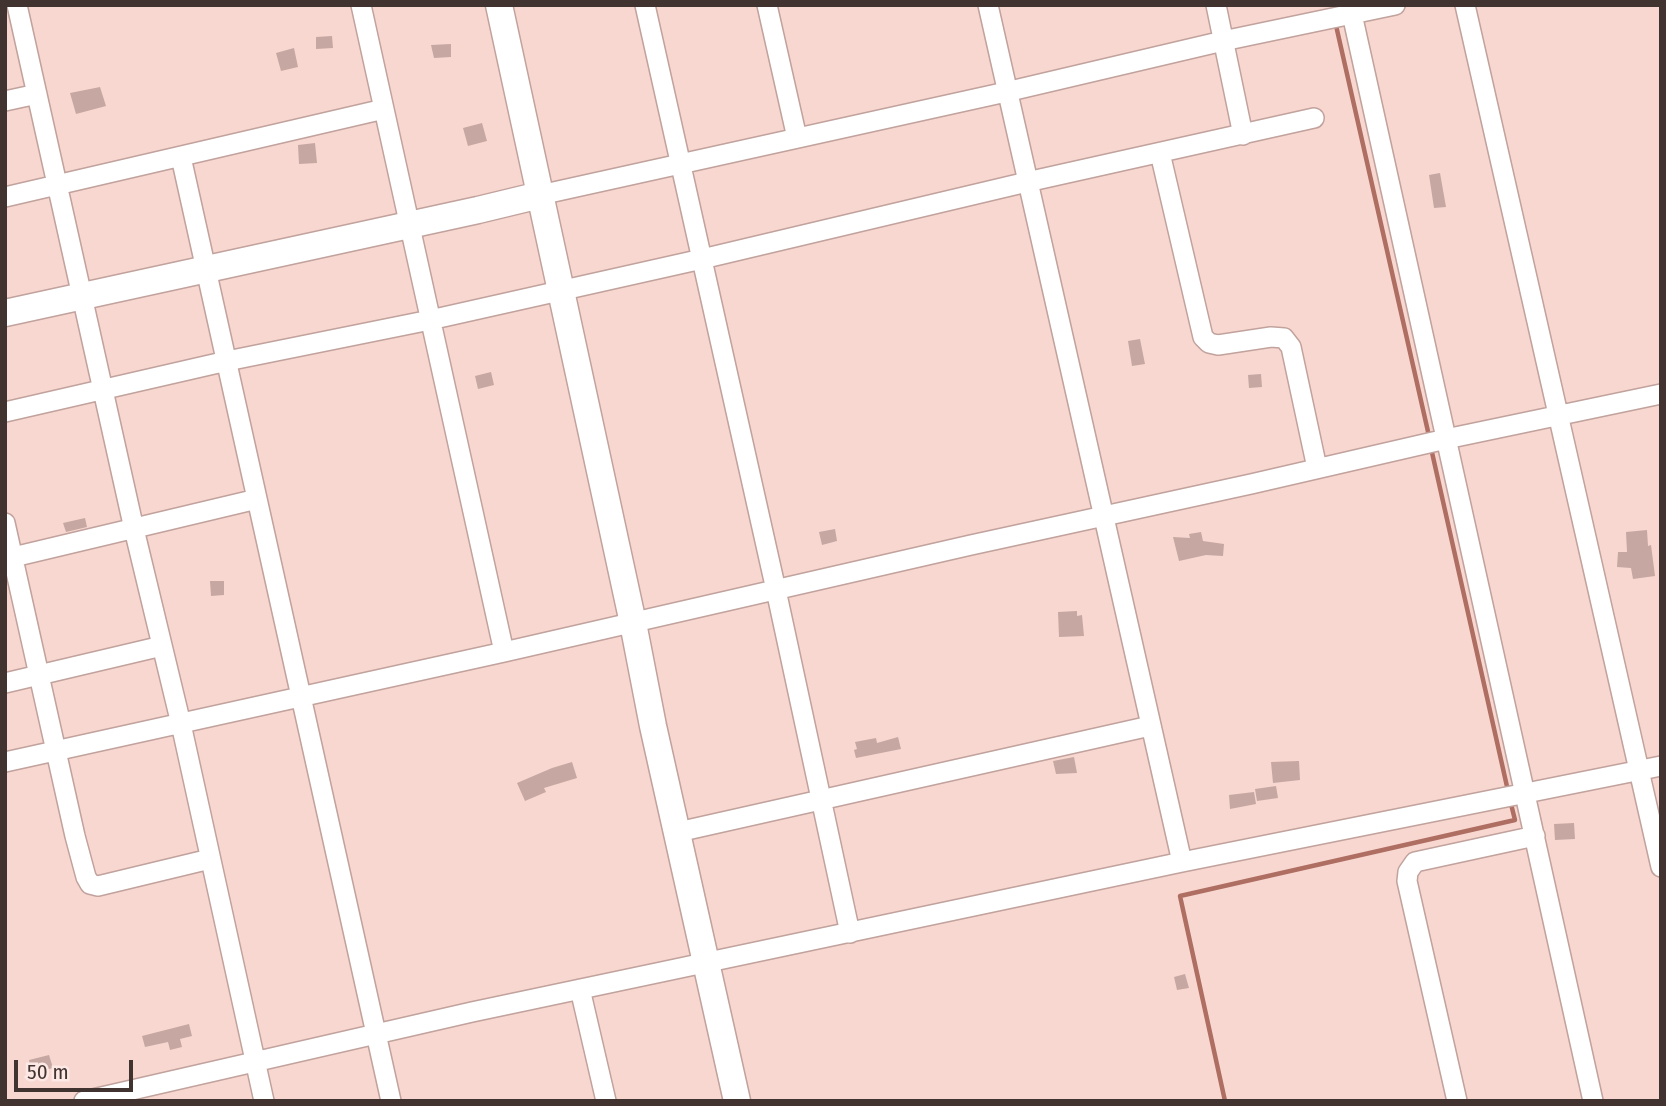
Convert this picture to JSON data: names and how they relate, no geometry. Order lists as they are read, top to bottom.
{
  "scale_bar": "50 m"
}
